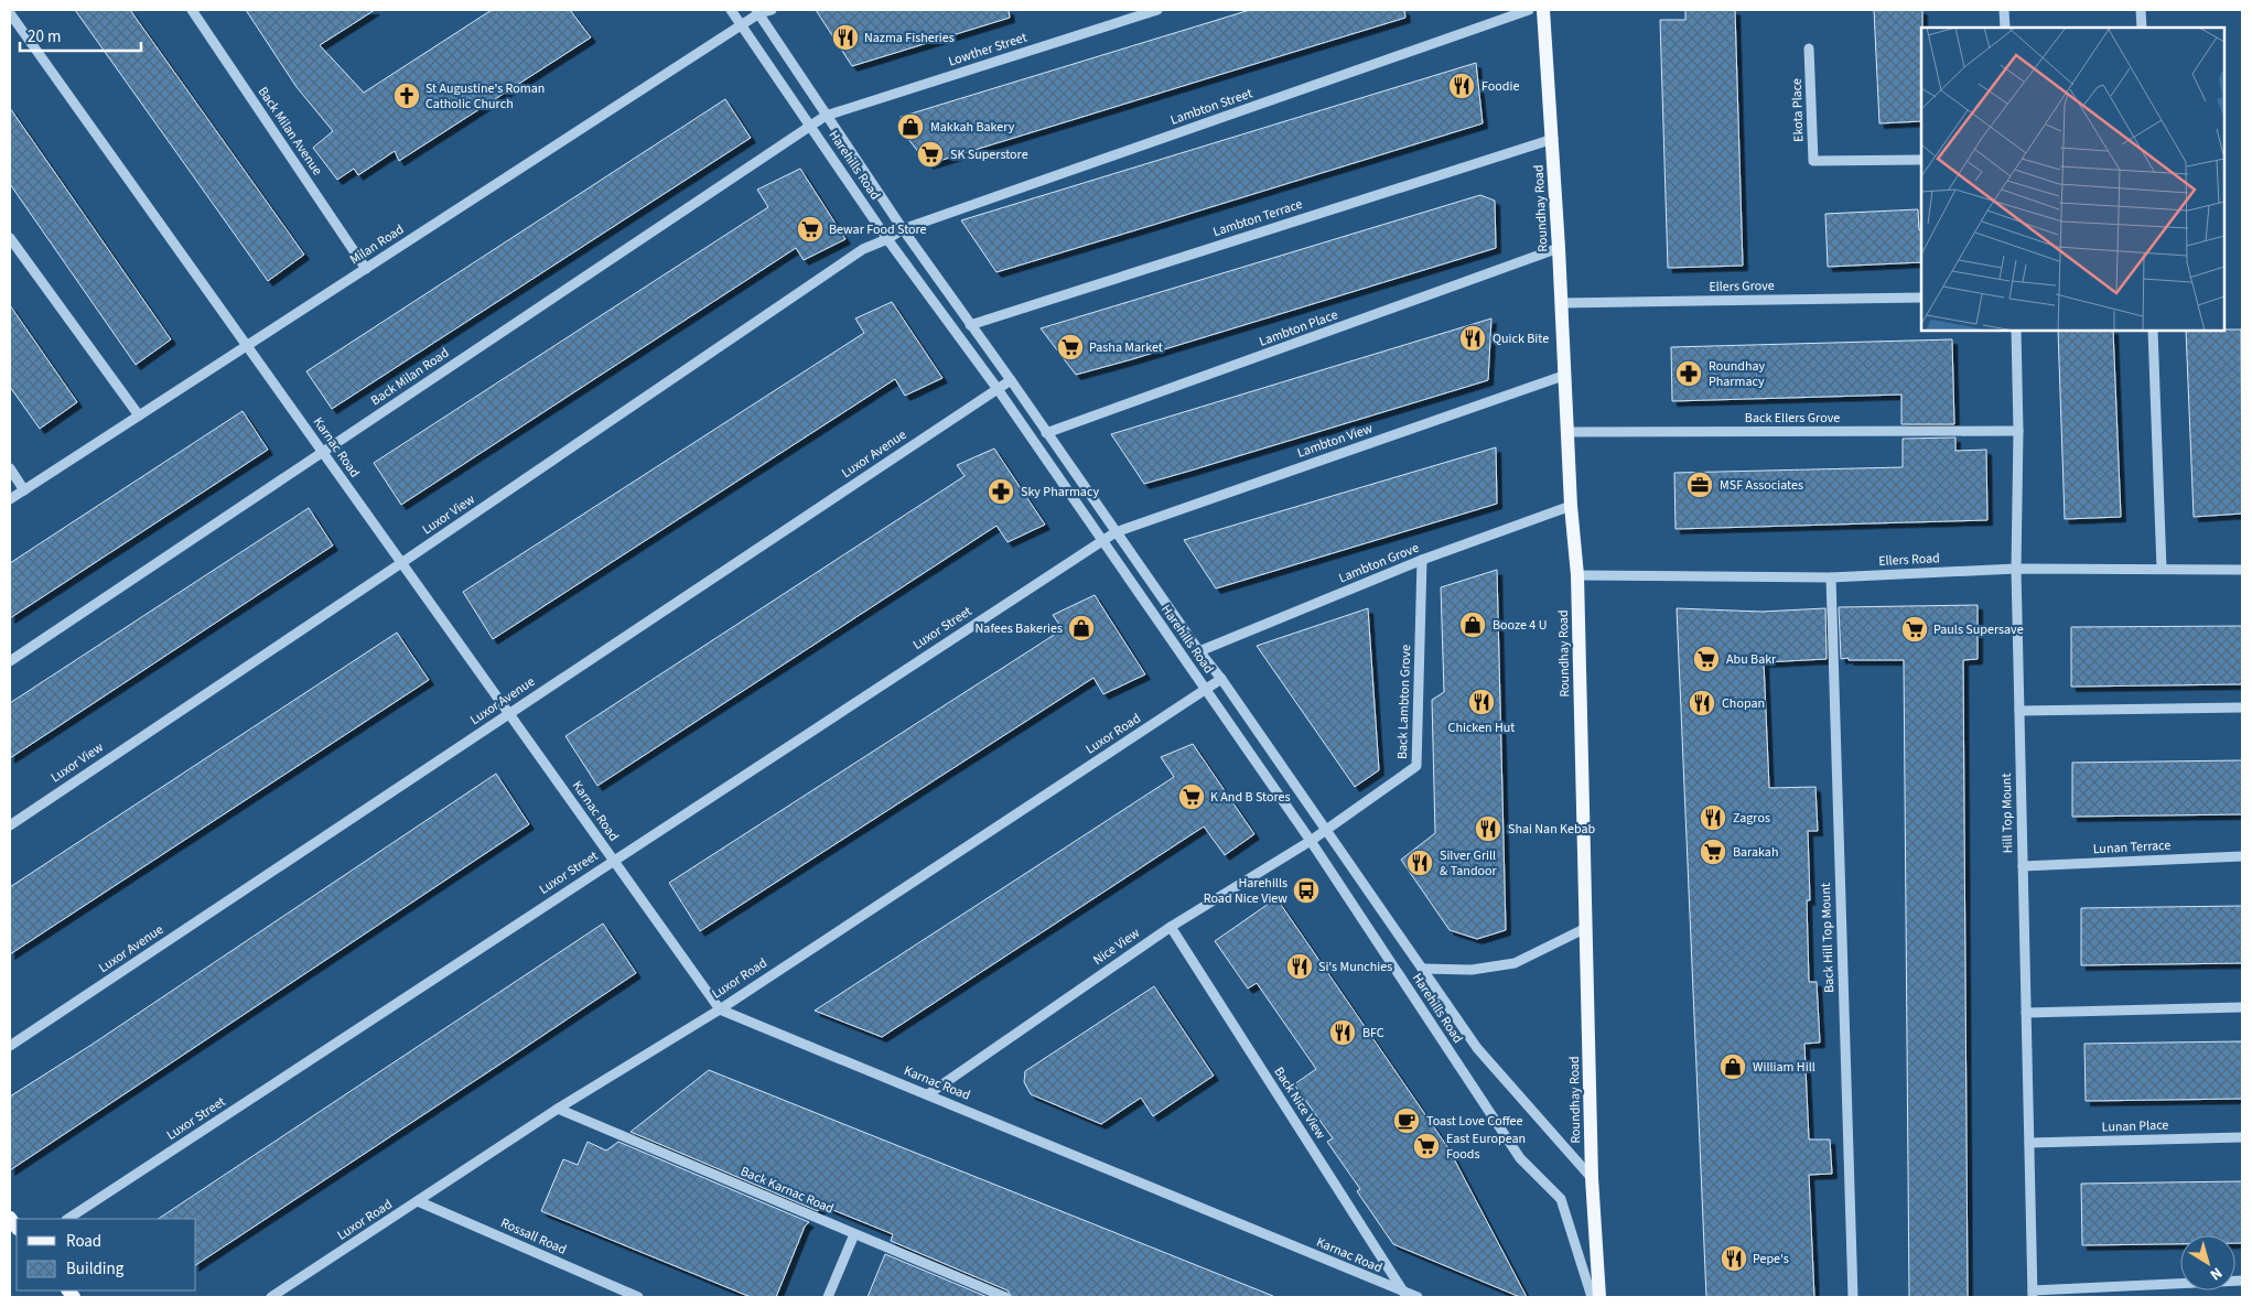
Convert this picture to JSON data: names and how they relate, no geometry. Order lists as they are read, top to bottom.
{
  "streets": {
    "main road": ["Roundhay Road"],
    "street": [
      "Lowther Street",
      "Lambton Street",
      "Ekota Place",
      "Back Milan Avenue",
      "Harehills Road",
      "Lambton Terrace",
      "Milan Road",
      "Ellers Grove",
      "Lambton Place",
      "Back Milan Road",
      "Back Ellers Grove",
      "Lambton View",
      "Karnac Road",
      "Luxor Avenue",
      "Luxor View",
      "Ellers Road",
      "Lambton Grove",
      "Luxor Street",
      "Back Lambton Grove",
      "Luxor Road",
      "Hill Top Mount",
      "Lunan Terrace",
      "Back Hill Top Mount",
      "Nice View",
      "Back Nice View",
      "Lunan Place",
      "Back Karnac Road",
      "Rossall Road"
    ]
  },
  "crossings": [
    ["Lowther Street", "Harehills Road"],
    ["Lowther Street", "Back Milan Road"],
    ["Lambton Street", "Harehills Road"],
    ["Lambton Street", "Luxor View"],
    ["Back Milan Avenue", "Milan Road"],
    ["Harehills Road", "Roundhay Road"],
    ["Harehills Road", "Lambton Terrace"],
    ["Harehills Road", "Milan Road"],
    ["Harehills Road", "Lambton Place"],
    ["Harehills Road", "Back Milan Road"],
    ["Harehills Road", "Lambton View"],
    ["Harehills Road", "Luxor Avenue"],
    ["Harehills Road", "Luxor View"],
    ["Harehills Road", "Lambton Grove"],
    ["Harehills Road", "Luxor Street"],
    ["Harehills Road", "Back Lambton Grove"],
    ["Harehills Road", "Luxor Road"],
    ["Harehills Road", "Nice View"],
    ["Roundhay Road", "Lambton Terrace"],
    ["Roundhay Road", "Ellers Grove"],
    ["Roundhay Road", "Lambton Place"],
    ["Roundhay Road", "Back Ellers Grove"],
    ["Roundhay Road", "Lambton View"],
    ["Roundhay Road", "Ellers Road"],
    ["Roundhay Road", "Lambton Grove"],
    ["Milan Road", "Karnac Road"],
    ["Back Milan Road", "Karnac Road"],
    ["Back Ellers Grove", "Hill Top Mount"],
    ["Lambton View", "Luxor Street"],
    ["Karnac Road", "Luxor Avenue"],
    ["Karnac Road", "Luxor View"],
    ["Karnac Road", "Luxor Street"],
    ["Karnac Road", "Luxor Road"],
    ["Karnac Road", "Nice View"],
    ["Karnac Road", "Back Nice View"],
    ["Ellers Road", "Hill Top Mount"],
    ["Ellers Road", "Back Hill Top Mount"],
    ["Lambton Grove", "Back Lambton Grove"],
    ["Back Lambton Grove", "Nice View"],
    ["Luxor Road", "Back Karnac Road"],
    ["Luxor Road", "Rossall Road"],
    ["Hill Top Mount", "Lunan Terrace"],
    ["Hill Top Mount", "Lunan Place"],
    ["Nice View", "Back Nice View"]
  ],
  "places": {
    "restaurant": [
      "Nazma Fisheries",
      "Foodie",
      "Quick Bite",
      "Chicken Hut",
      "Chopan",
      "Zagros",
      "Shai Nan Kebab",
      "Silver Grill & Tandoor",
      "Si's Munchies",
      "BFC",
      "Pepe's"
    ],
    "church": ["St Augustine's Roman Catholic Church"],
    "shop": [
      "Makkah Bakery",
      "Booze 4 U",
      "Nafees Bakeries",
      "William Hill"
    ],
    "supermarket": [
      "SK Superstore",
      "Bewar Food Store",
      "Pasha Market",
      "Pauls Supersave",
      "Abu Bakr",
      "K And B Stores",
      "Barakah",
      "East European Foods"
    ],
    "pharmacy": ["Roundhay Pharmacy", "Sky Pharmacy"],
    "office": ["MSF Associates"],
    "bus stop": ["Harehills Road Nice View"],
    "cafe": ["Toast Love Coffee"]
  },
  "legend": ["Road", "Building"],
  "scale_bar": "20 m",
  "north": "bottom right"
}
